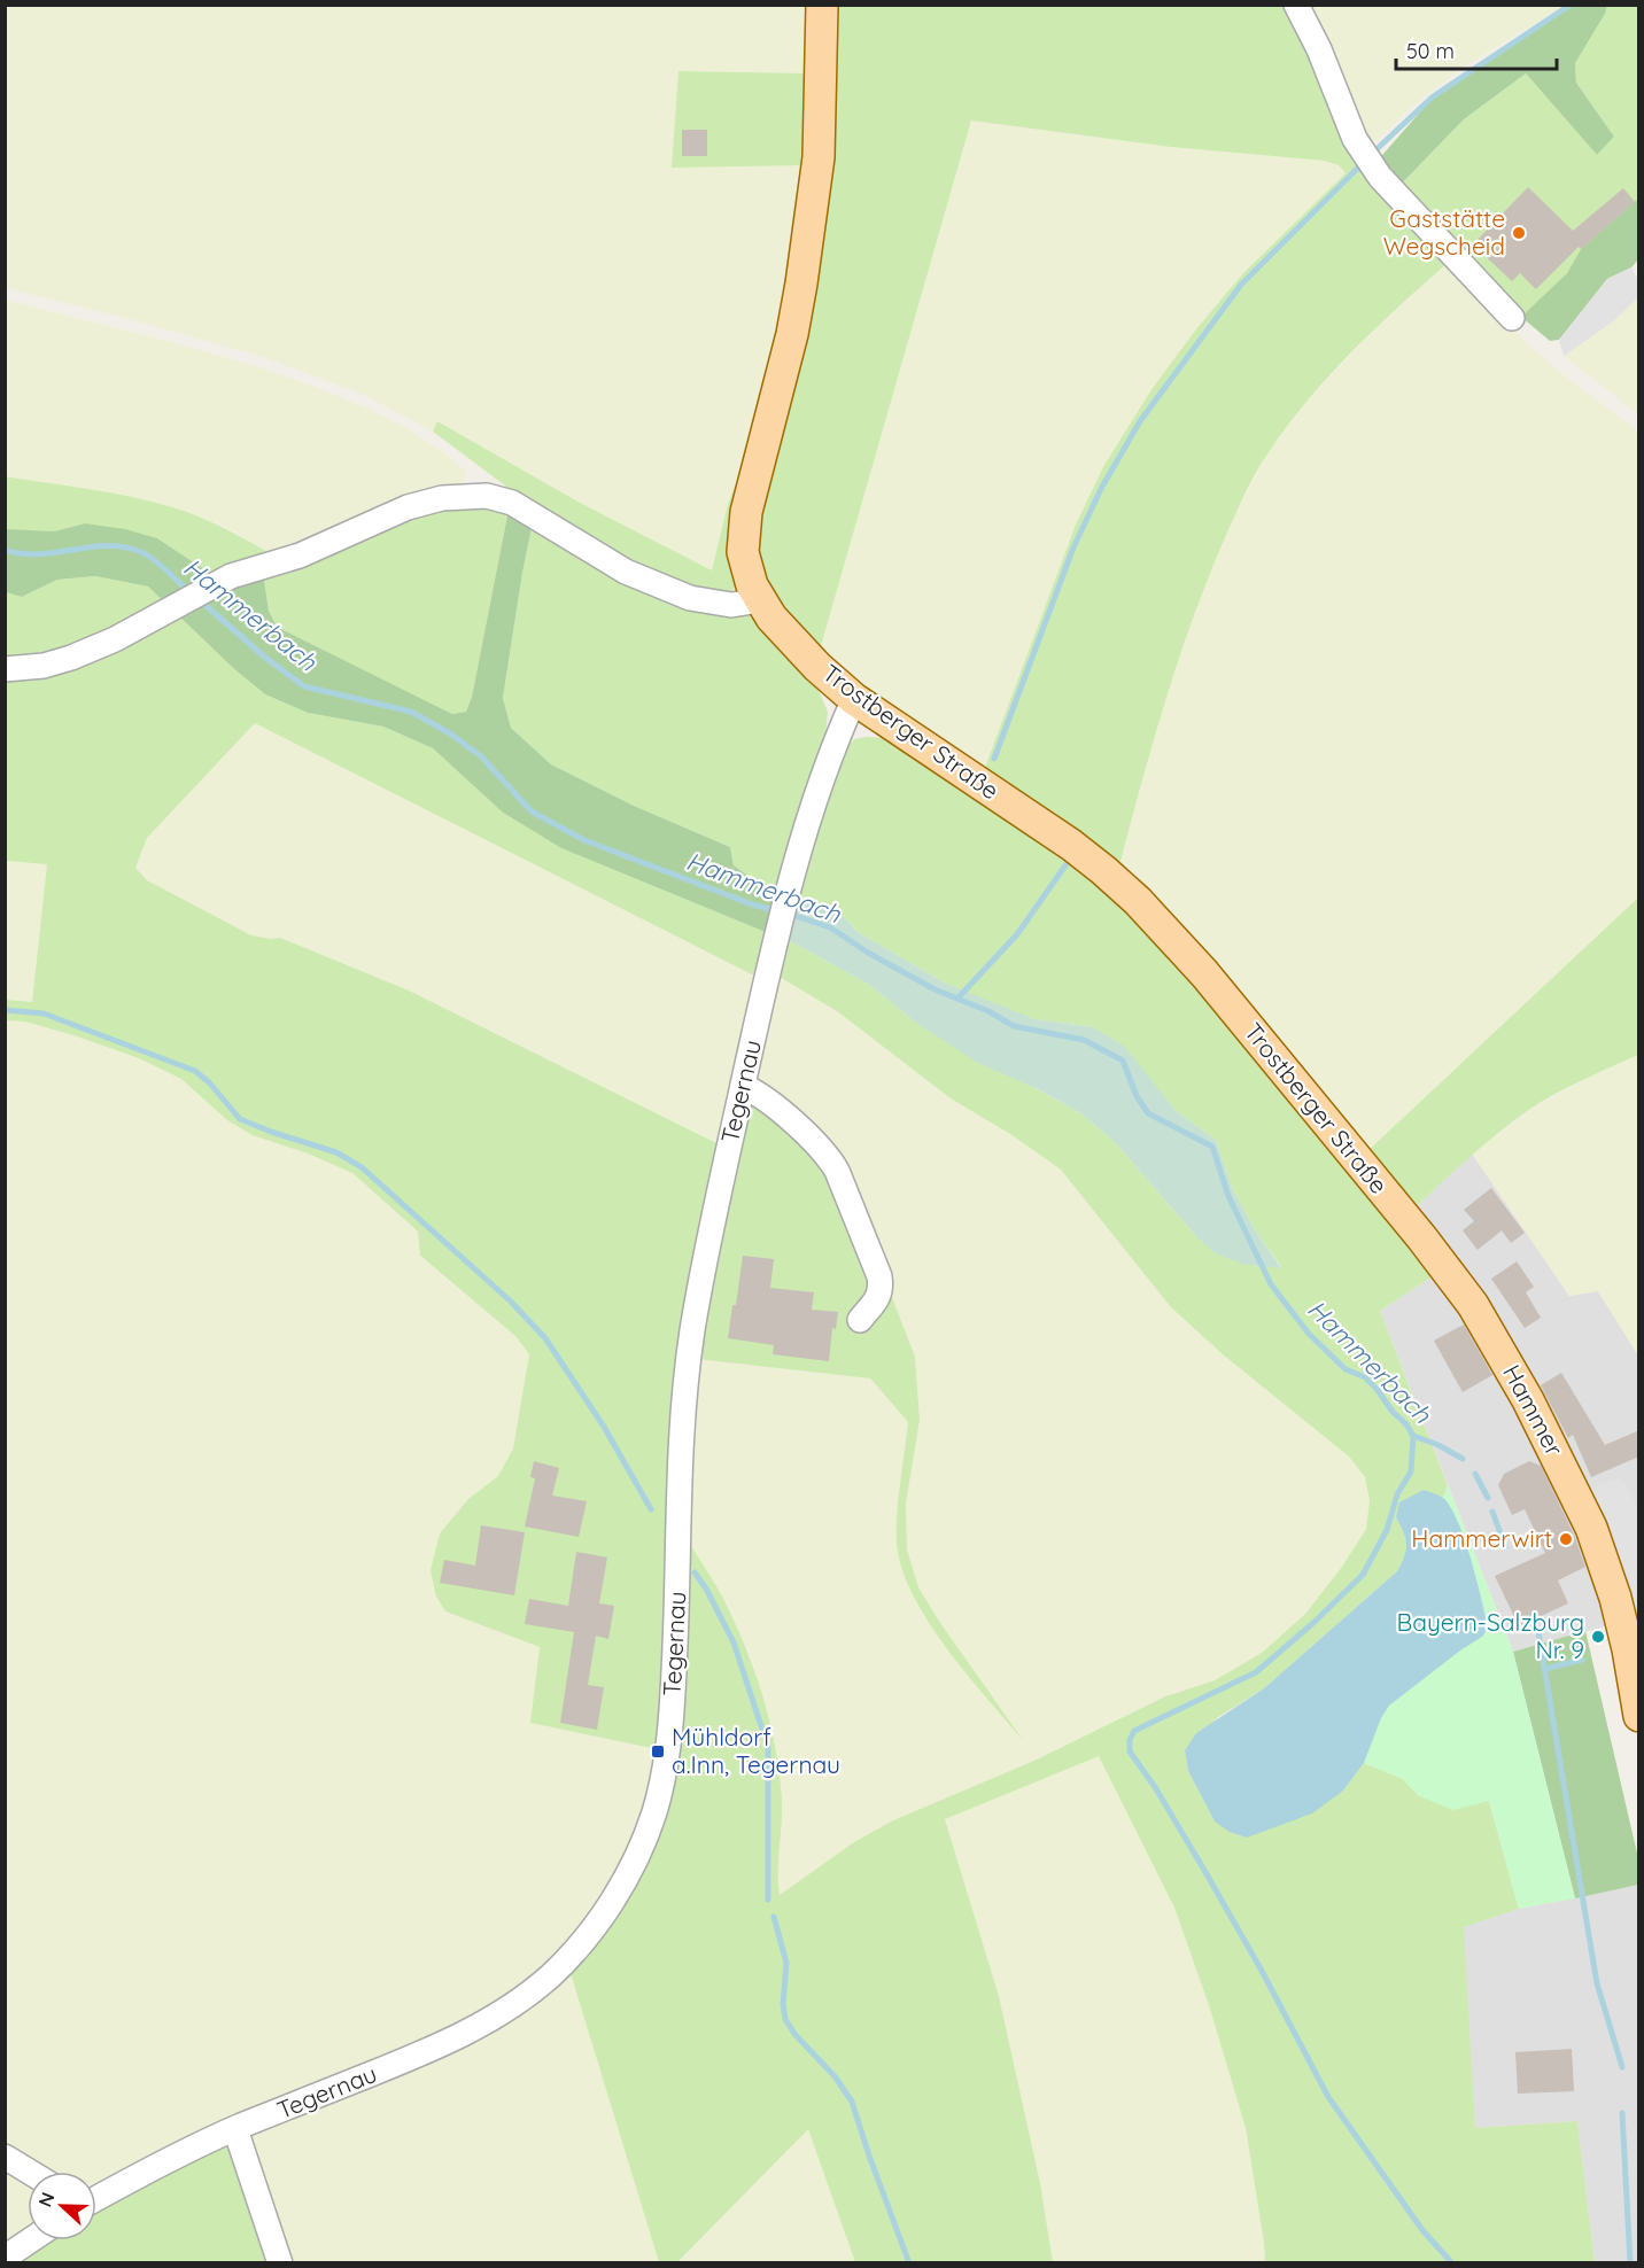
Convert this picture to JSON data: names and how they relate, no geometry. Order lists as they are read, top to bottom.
{
  "streets": {
    "main road": ["Trostberger Straße", "Hammer"],
    "street": ["Tegernau"]
  },
  "crossings": [
    ["Trostberger Straße", "Tegernau"],
    ["Trostberger Straße", "Hammer"]
  ],
  "water": ["Hammerbach"],
  "places": {
    "other": ["Gaststätte Wegscheid", "Hammerwirt", "Bayern-Salzburg Nr. 9"],
    "transit": ["Mühldorf a.Inn, Tegernau"]
  },
  "scale_bar": "50 m",
  "north": "left"
}
